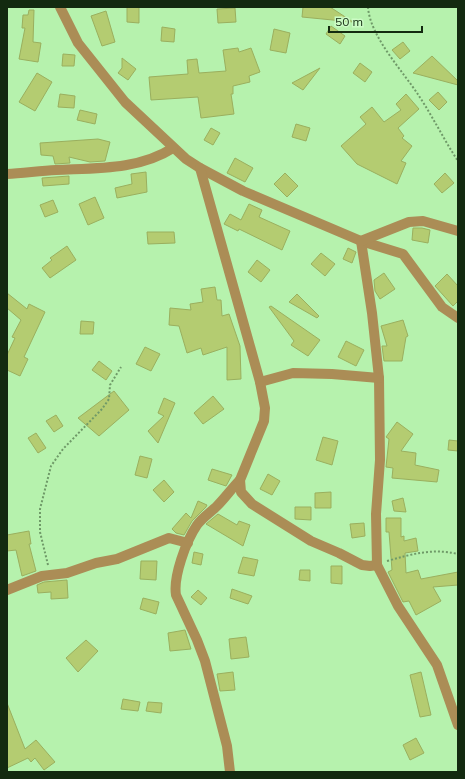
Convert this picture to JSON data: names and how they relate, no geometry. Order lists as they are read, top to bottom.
{
  "scale_bar": "50 m"
}
